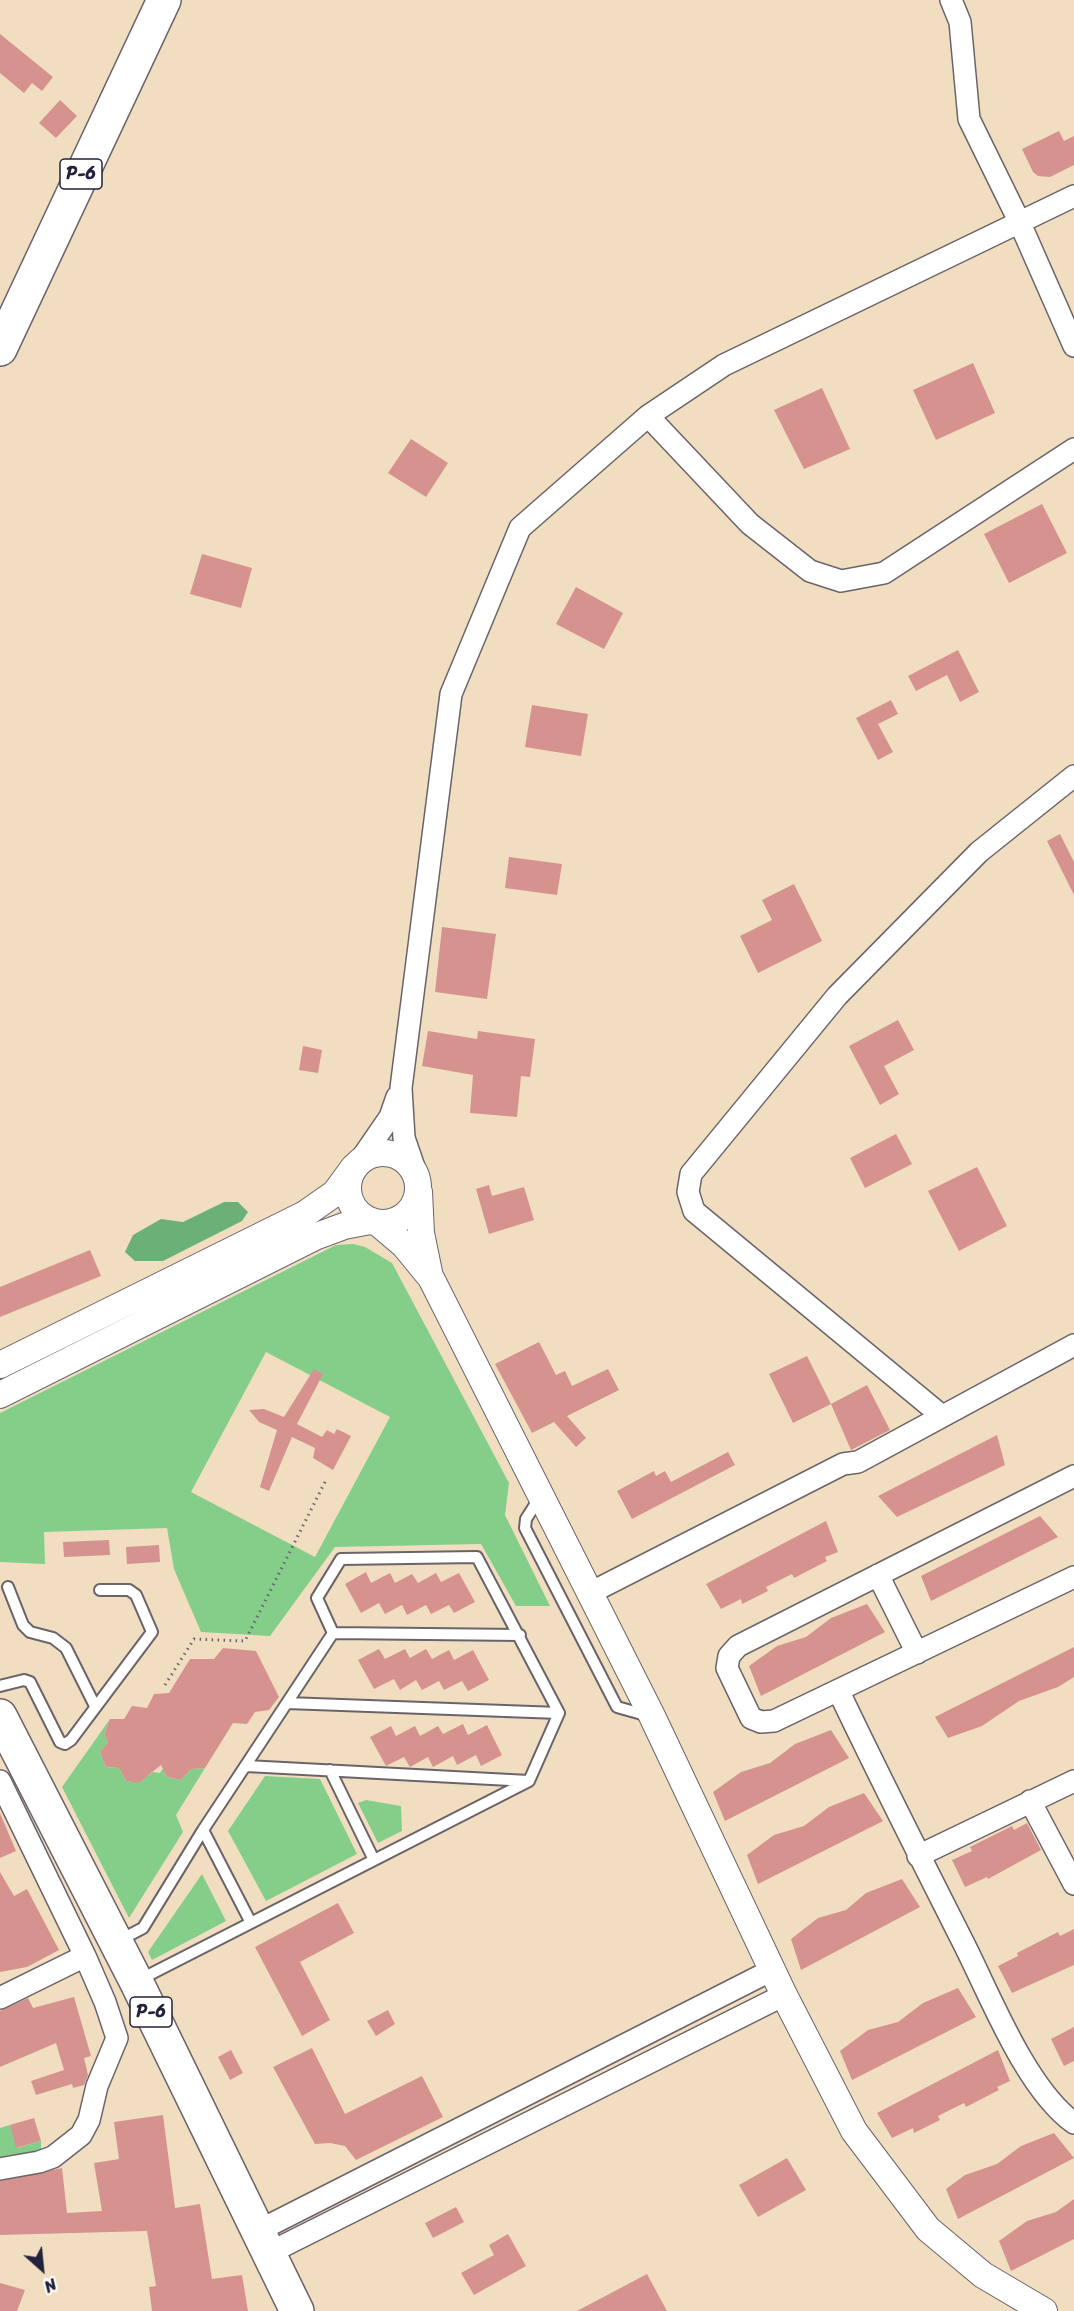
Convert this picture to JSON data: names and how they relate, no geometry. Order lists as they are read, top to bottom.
{
  "streets": {
    "highway": ["P-6"]
  },
  "north": "bottom right"
}
